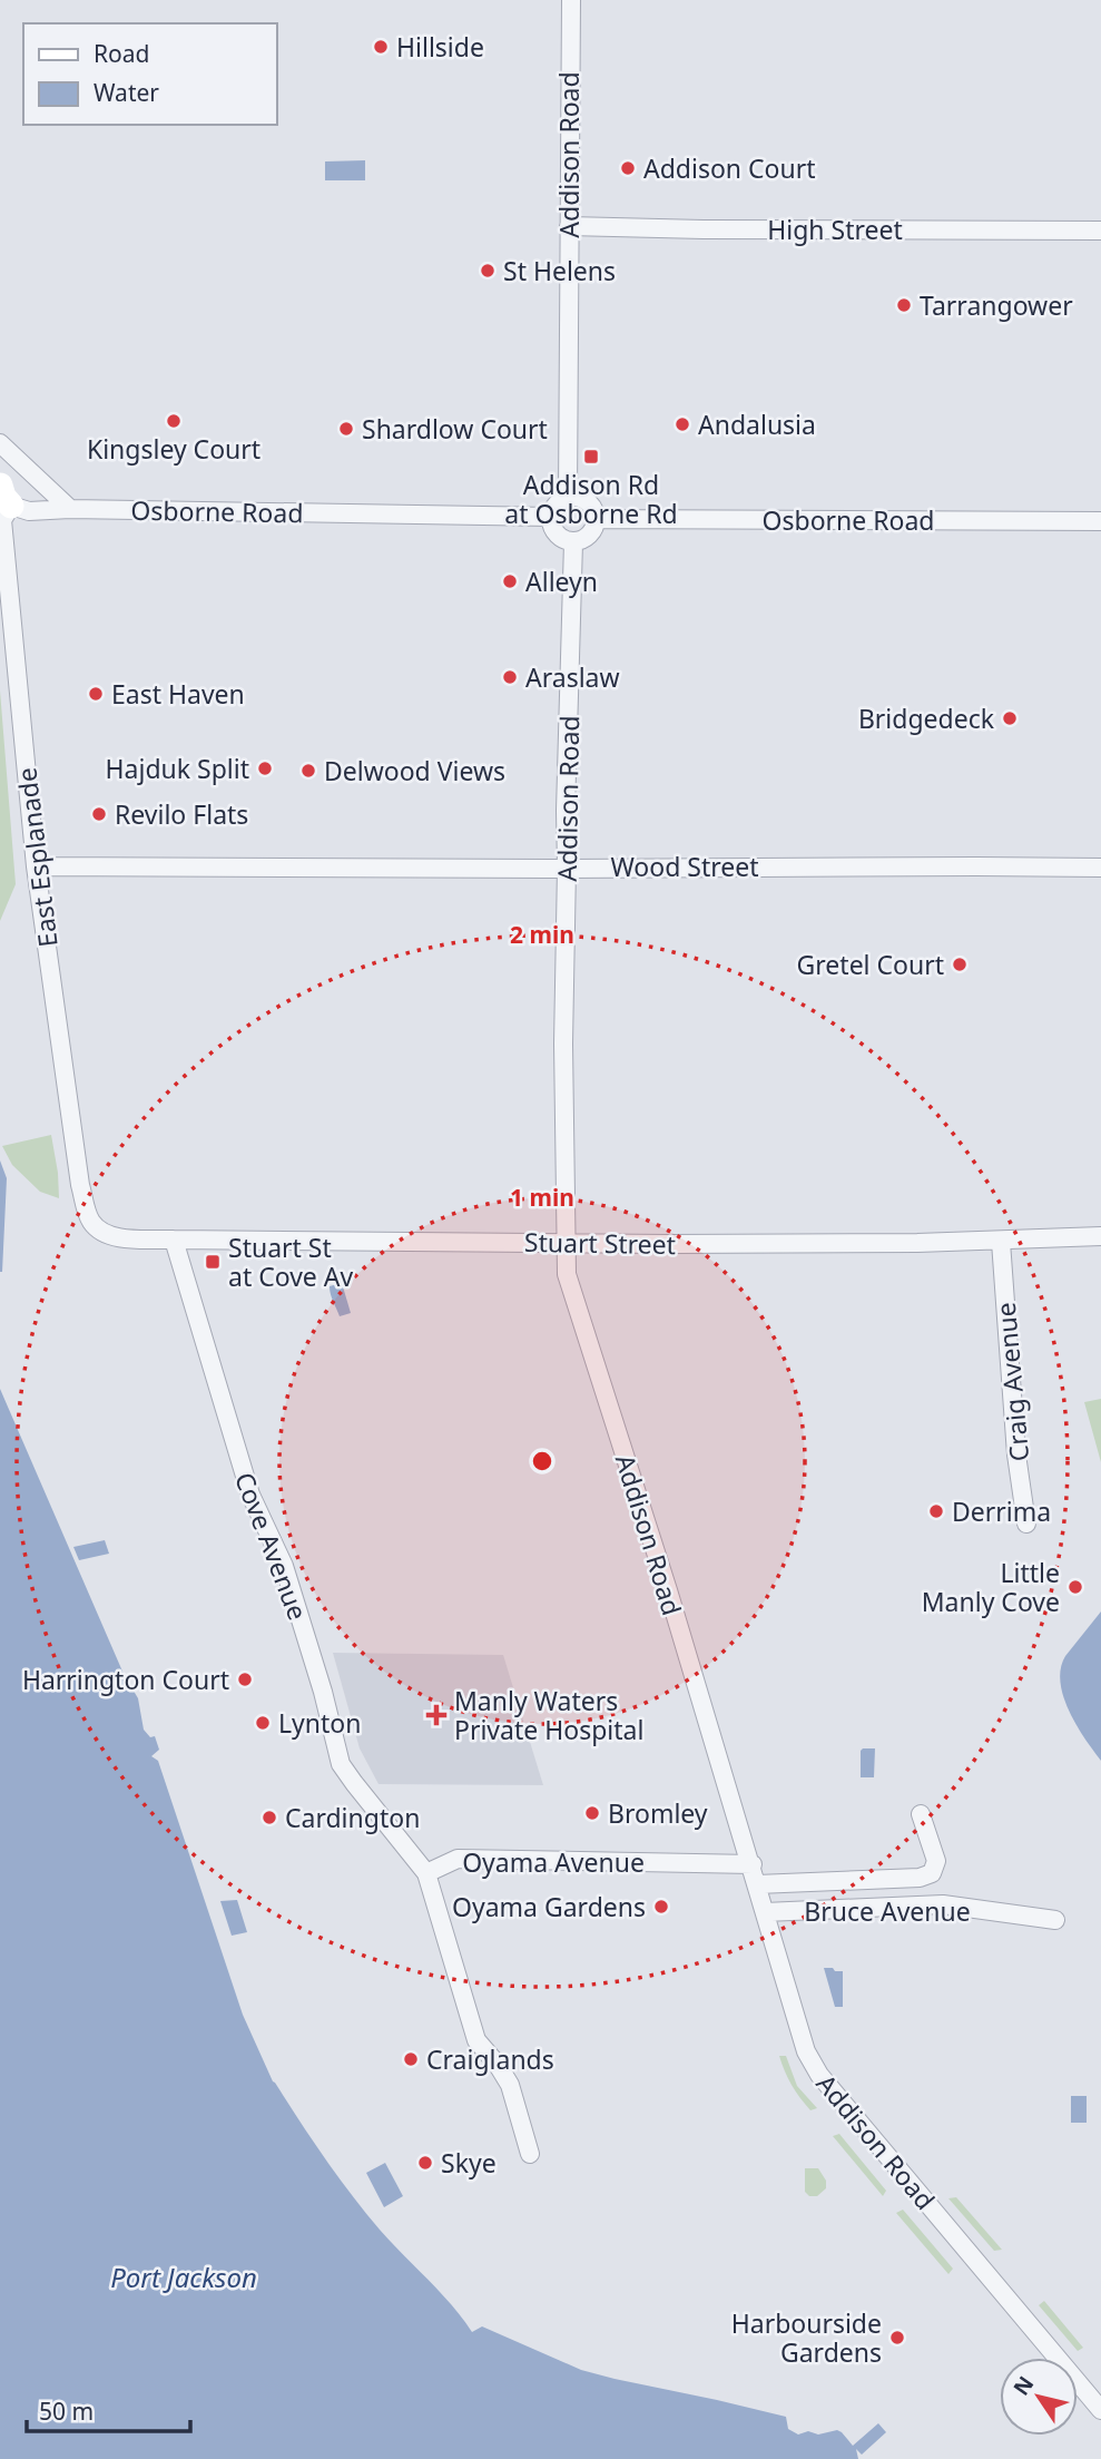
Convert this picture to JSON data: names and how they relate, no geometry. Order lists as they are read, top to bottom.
{
  "streets": {
    "street": [
      "Addison Road",
      "High Street",
      "Osborne Road",
      "East Esplanade",
      "Wood Street",
      "Stuart Street",
      "Craig Avenue",
      "Cove Avenue",
      "Oyama Avenue",
      "Bruce Avenue"
    ]
  },
  "crossings": [
    ["Addison Road", "High Street"],
    ["Addison Road", "Osborne Road"],
    ["Addison Road", "Wood Street"],
    ["Addison Road", "Stuart Street"],
    ["Addison Road", "Oyama Avenue"],
    ["Addison Road", "Bruce Avenue"],
    ["Osborne Road", "East Esplanade"],
    ["East Esplanade", "Wood Street"],
    ["East Esplanade", "Stuart Street"],
    ["Stuart Street", "Craig Avenue"],
    ["Stuart Street", "Cove Avenue"],
    ["Cove Avenue", "Oyama Avenue"]
  ],
  "water": ["Port Jackson"],
  "places": {
    "other": [
      "Hillside",
      "Addison Court",
      "St Helens",
      "Tarrangower",
      "Kingsley Court",
      "Andalusia",
      "Shardlow Court",
      "Alleyn",
      "Araslaw",
      "East Haven",
      "Bridgedeck",
      "Hajduk Split",
      "Delwood Views",
      "Revilo Flats",
      "Gretel Court",
      "Derrima",
      "Little Manly Cove",
      "Harrington Court",
      "Lynton",
      "Bromley",
      "Cardington",
      "Oyama Gardens",
      "Craiglands",
      "Skye",
      "Harbourside Gardens"
    ],
    "transit": ["Addison Rd at Osborne Rd", "Stuart St at Cove Av"],
    "health": ["Manly Waters Private Hospital"]
  },
  "legend": ["Road", "Water"],
  "scale_bar": "50 m",
  "north": "top left",
  "rings": ["2 min", "1 min"]
}
